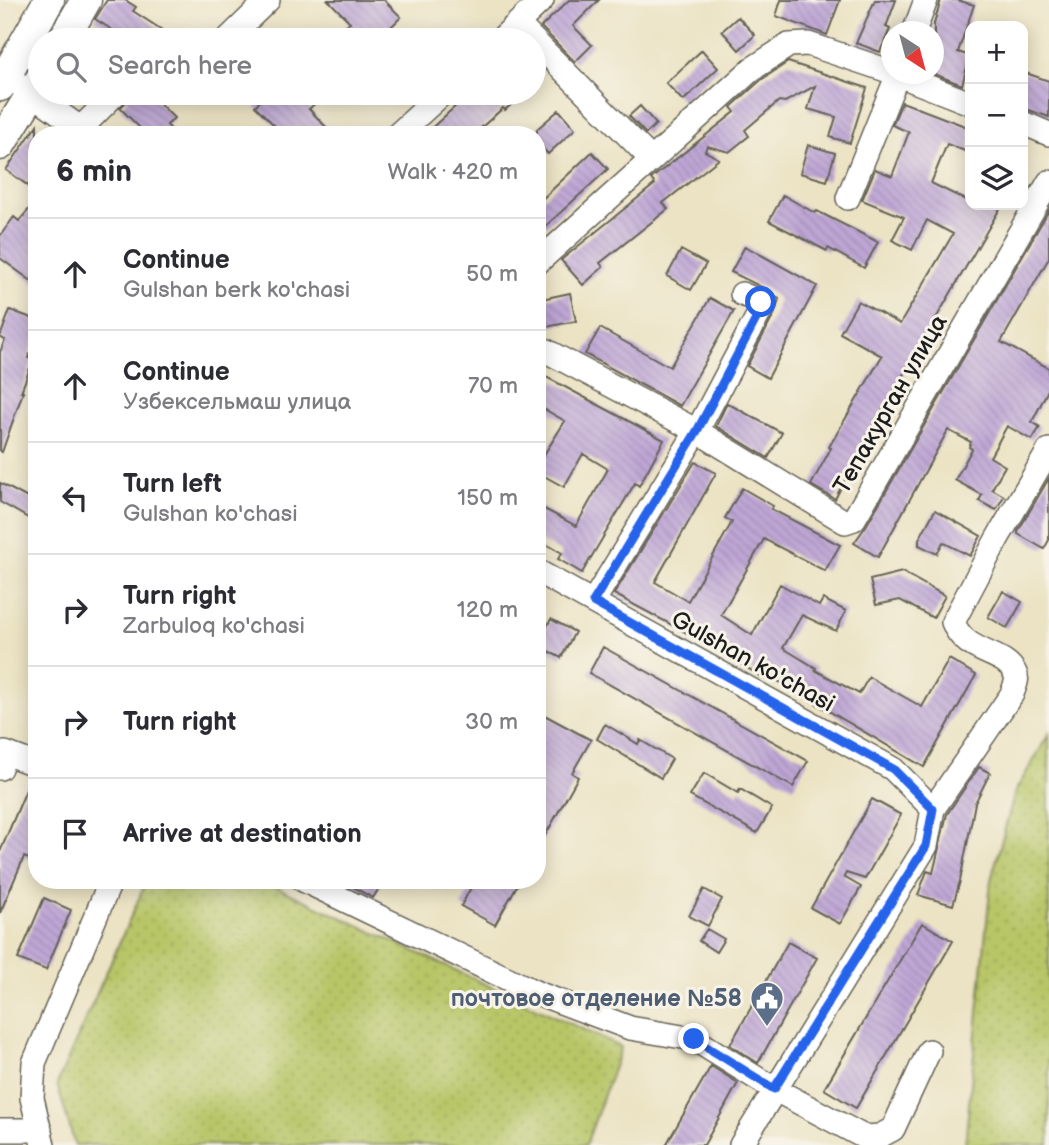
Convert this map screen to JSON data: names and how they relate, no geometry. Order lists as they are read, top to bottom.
{
  "streets": {
    "street": ["Тепакурган улица", "Gulshan ko'chasi"]
  },
  "places": {
    "public building": ["почтовое отделение №58"]
  },
  "north": "bottom right",
  "page": {
    "map_buttons": ["+", "−"],
    "search": "Search here",
    "heading": ["6 min", "Walk · 420 m"],
    "list": [
      ["Continue", "Gulshan berk ko'chasi", "50 m"],
      ["Continue", "Узбексельмаш улица", "70 m"],
      ["Turn left", "Gulshan ko'chasi", "150 m"],
      ["Turn right", "Zarbuloq ko'chasi", "120 m"],
      ["Turn right", "30 m"],
      "Arrive at destination"
    ]
  }
}
